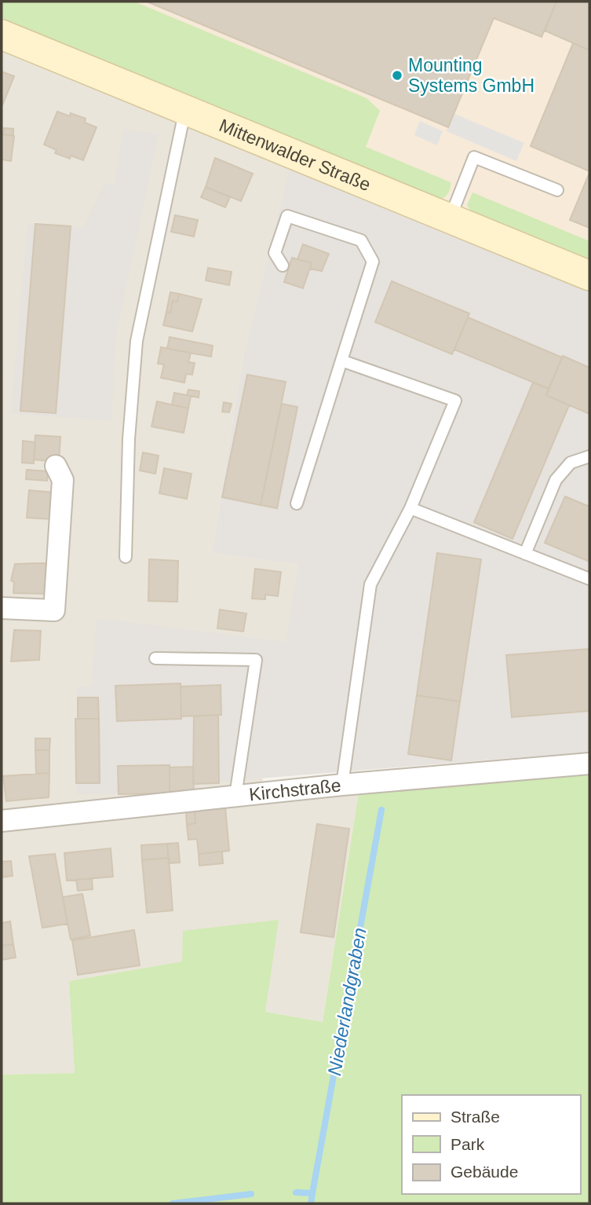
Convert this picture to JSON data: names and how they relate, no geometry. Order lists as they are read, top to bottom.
{
  "streets": {
    "street": ["Mittenwalder Straße", "Kirchstraße"]
  },
  "water": ["Niederlandgraben"],
  "places": ["Mounting Systems GmbH"],
  "legend": ["Straße", "Park", "Gebäude"]
}
